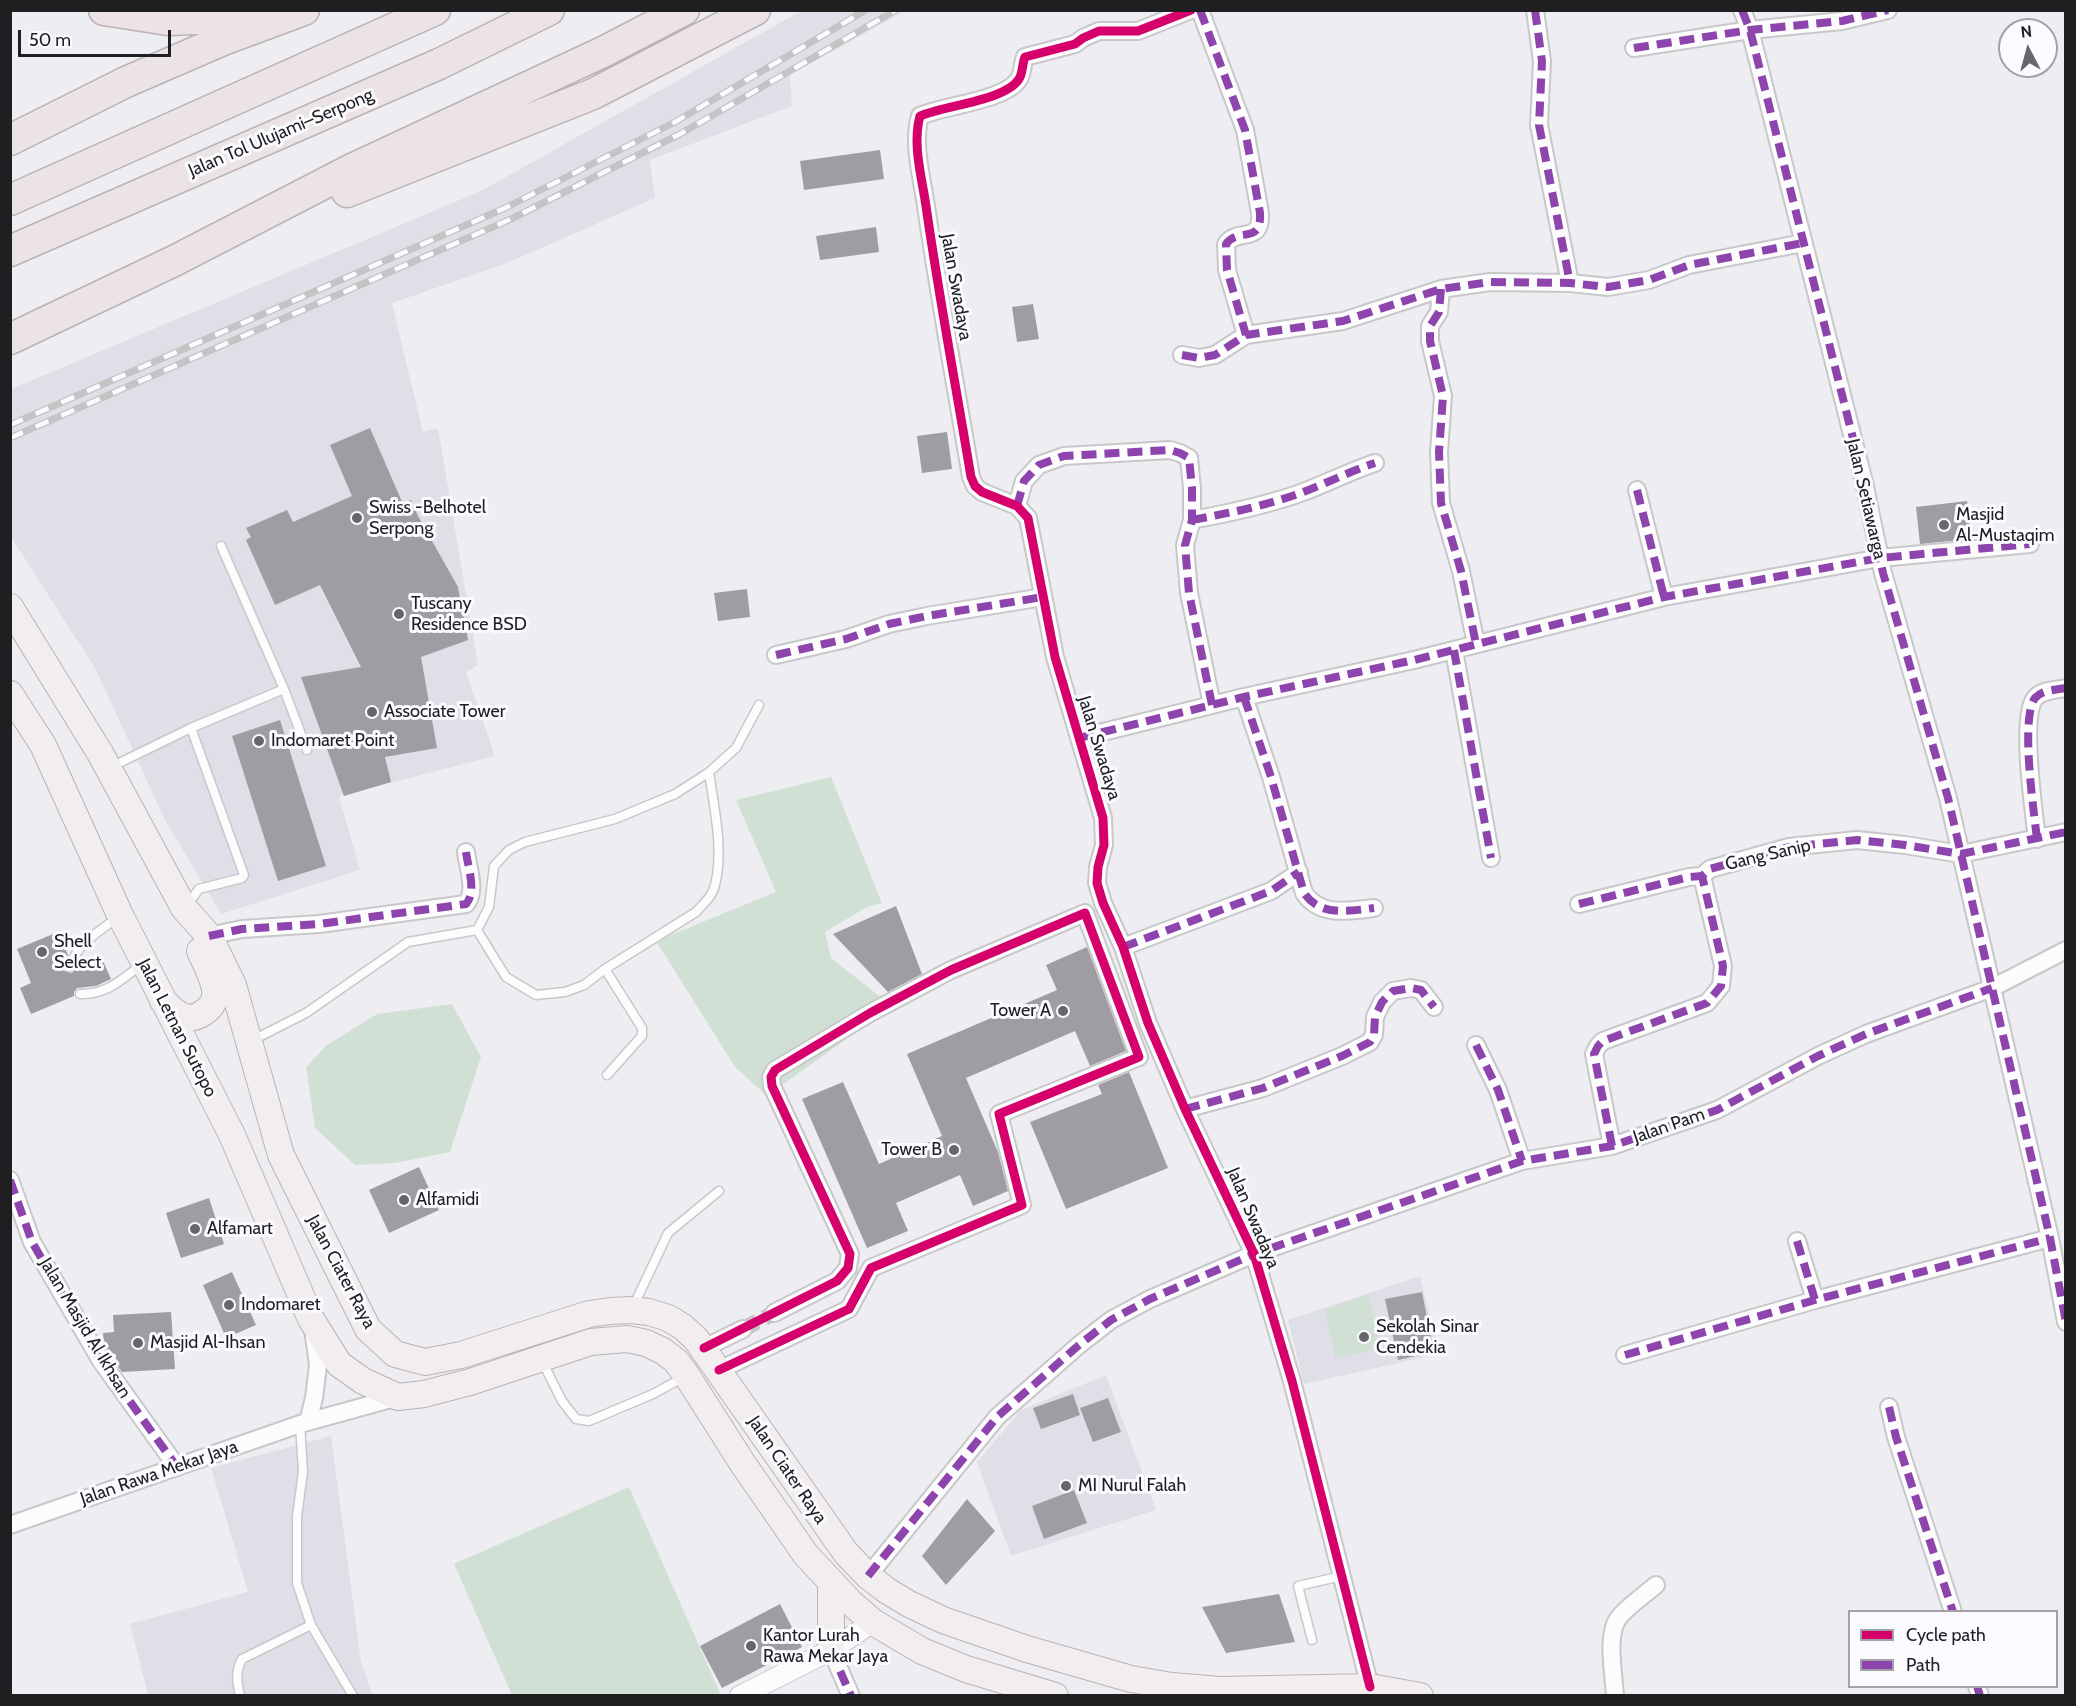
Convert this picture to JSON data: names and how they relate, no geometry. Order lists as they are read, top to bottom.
{
  "streets": {
    "highway": ["Jalan Tol Ulujami–Serpong"],
    "main road": ["Jalan Letnan Sutopo", "Jalan Ciater Raya"],
    "street": [
      "Jalan Swadaya",
      "Jalan Setiawarga",
      "Gang Sanip",
      "Jalan Pam",
      "Jalan Masjid Al Ikhsan",
      "Jalan Rawa Mekar Jaya"
    ]
  },
  "crossings": [
    ["Jalan Swadaya", "Jalan Pam"],
    ["Jalan Swadaya", "Jalan Ciater Raya"],
    ["Jalan Setiawarga", "Gang Sanip"],
    ["Jalan Setiawarga", "Jalan Pam"],
    ["Jalan Letnan Sutopo", "Jalan Ciater Raya"],
    ["Jalan Letnan Sutopo", "Jalan Rawa Mekar Jaya"],
    ["Jalan Pam", "Jalan Ciater Raya"],
    ["Jalan Ciater Raya", "Jalan Rawa Mekar Jaya"],
    ["Jalan Masjid Al Ikhsan", "Jalan Rawa Mekar Jaya"]
  ],
  "places": [
    "Swiss -Belhotel Serpong",
    "Masjid Al-Mustaqim",
    "Tuscany Residence BSD",
    "Associate Tower",
    "Indomaret Point",
    "Shell Select",
    "Tower A",
    "Tower B",
    "Alfamidi",
    "Alfamart",
    "Indomaret",
    "Sekolah Sinar Cendekia",
    "Masjid Al-Ihsan",
    "MI Nurul Falah",
    "Kantor Lurah Rawa Mekar Jaya"
  ],
  "legend": ["Cycle path", "Path"],
  "scale_bar": "50 m",
  "north": "top"
}
